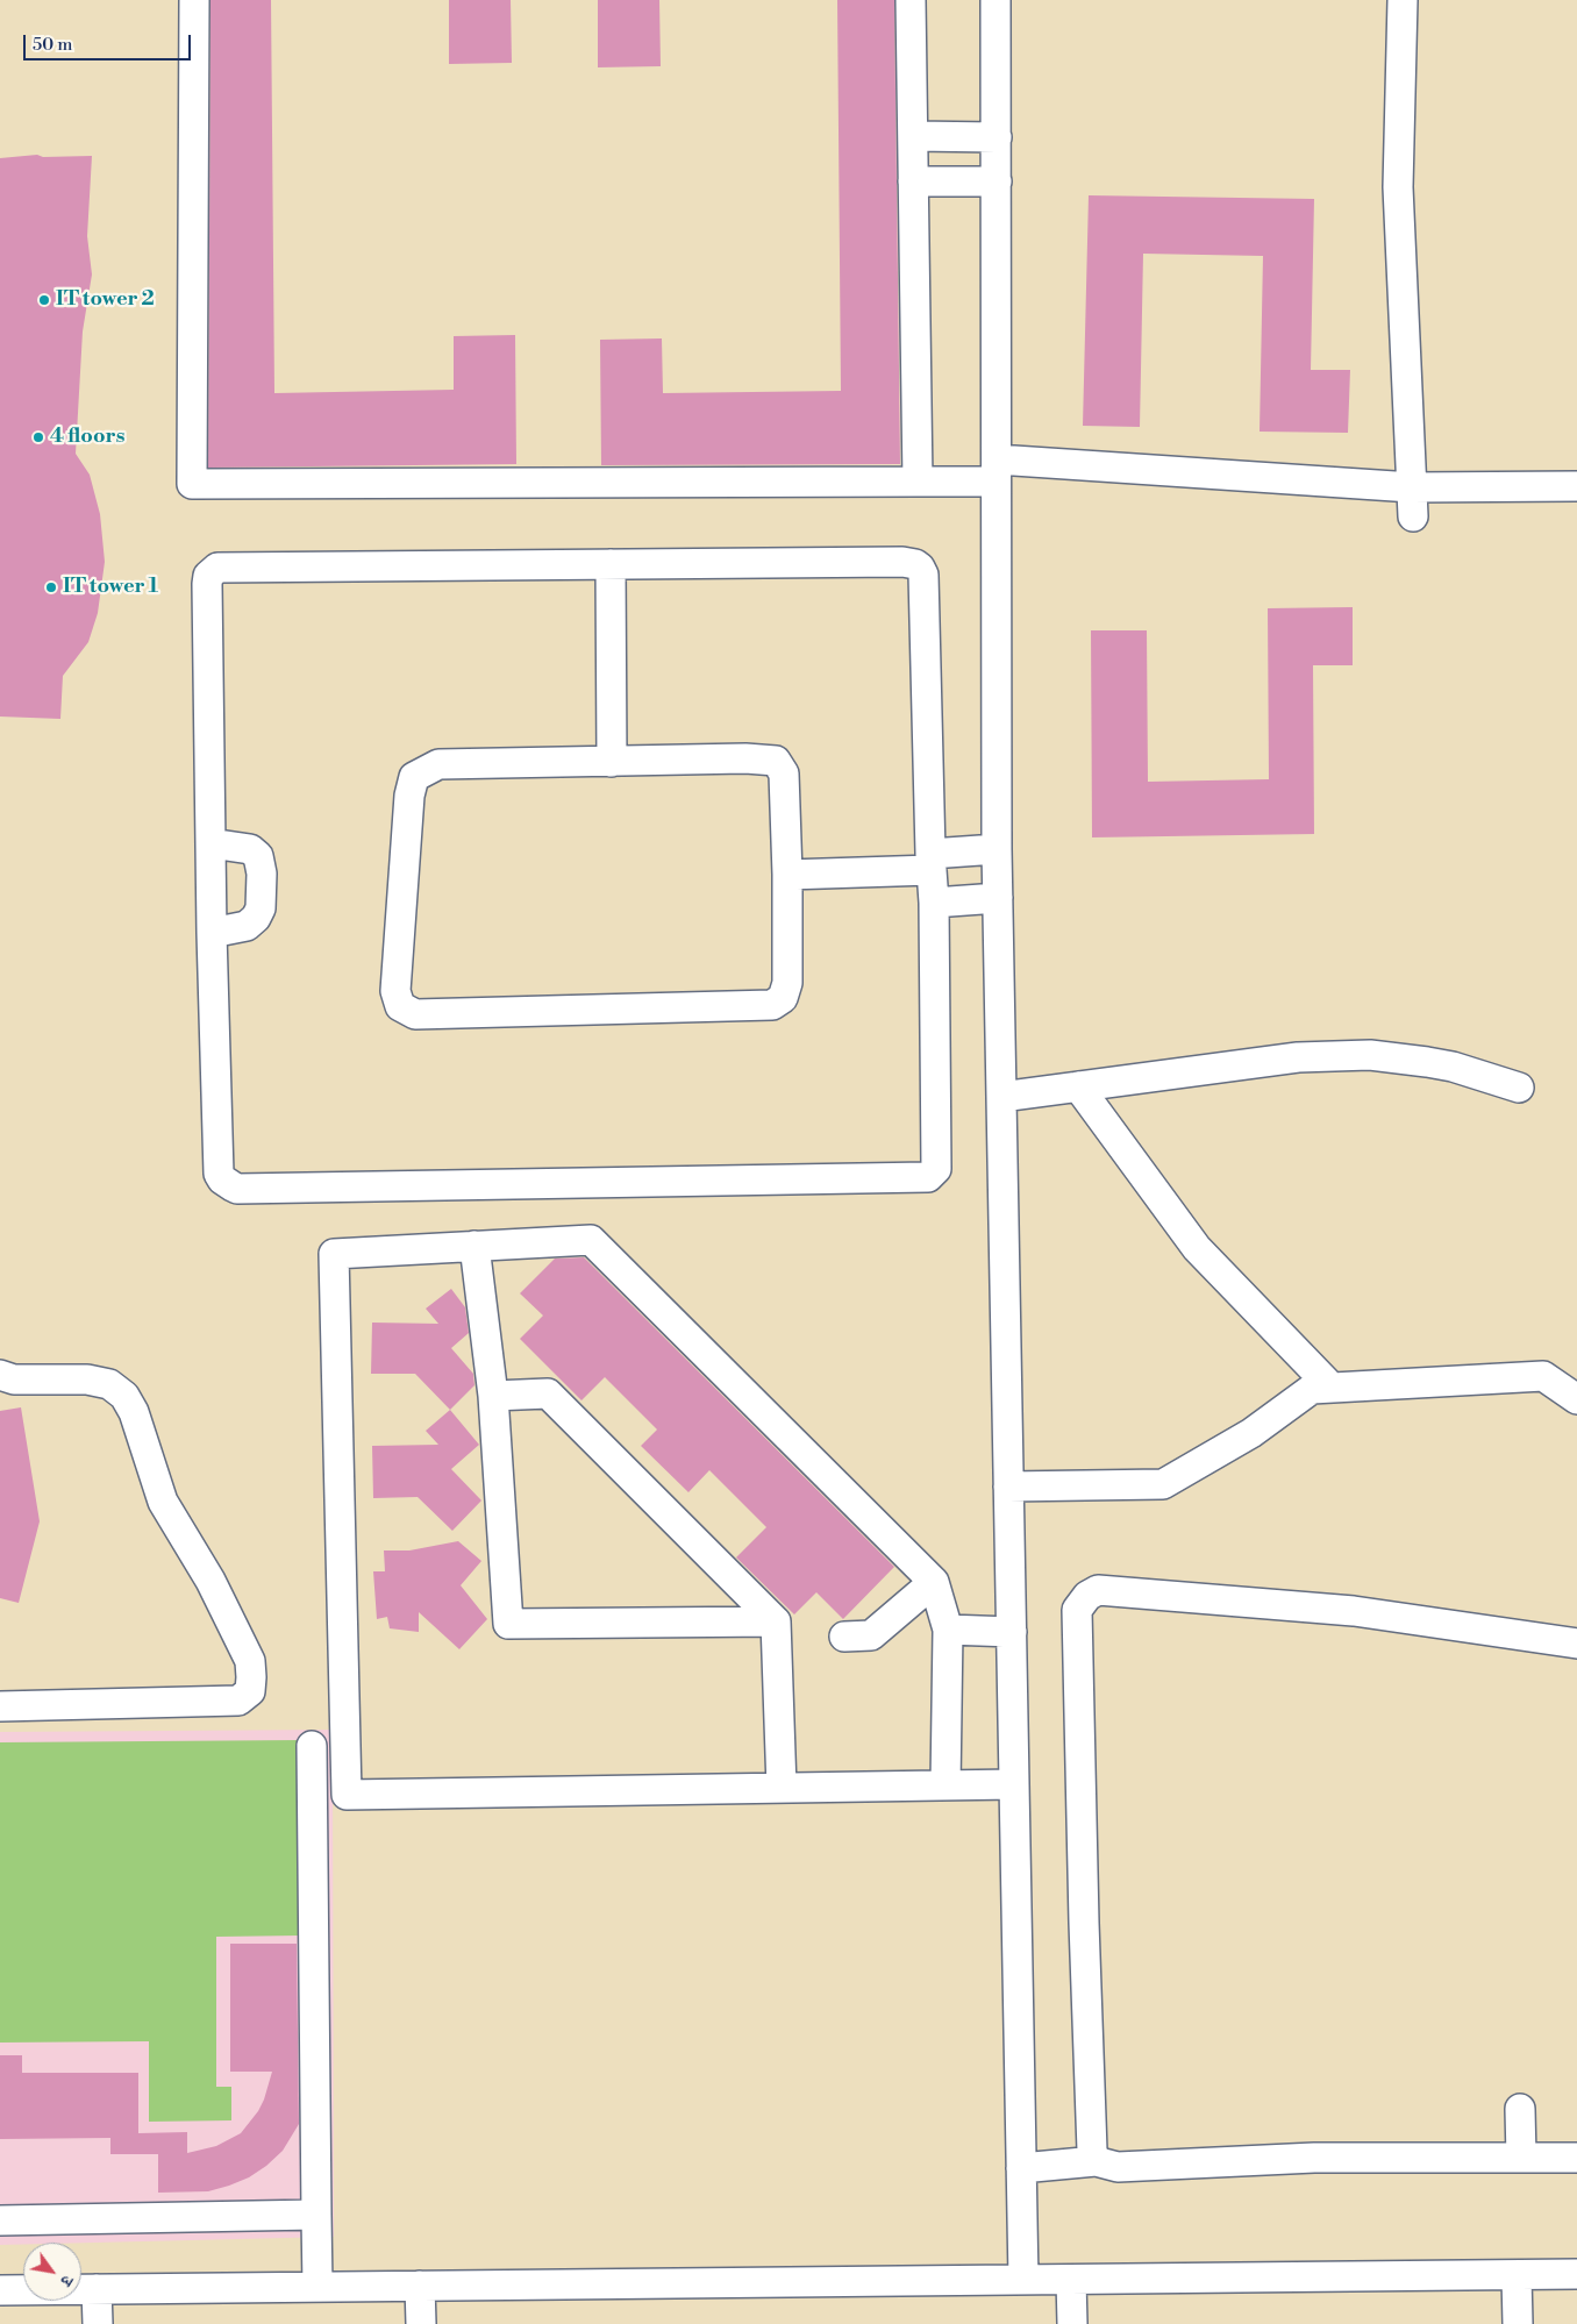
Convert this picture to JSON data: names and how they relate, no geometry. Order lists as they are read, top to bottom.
{
  "places": ["IT tower 2", "4 floors", "IT tower 1"],
  "scale_bar": "50 m",
  "north": "bottom right"
}
